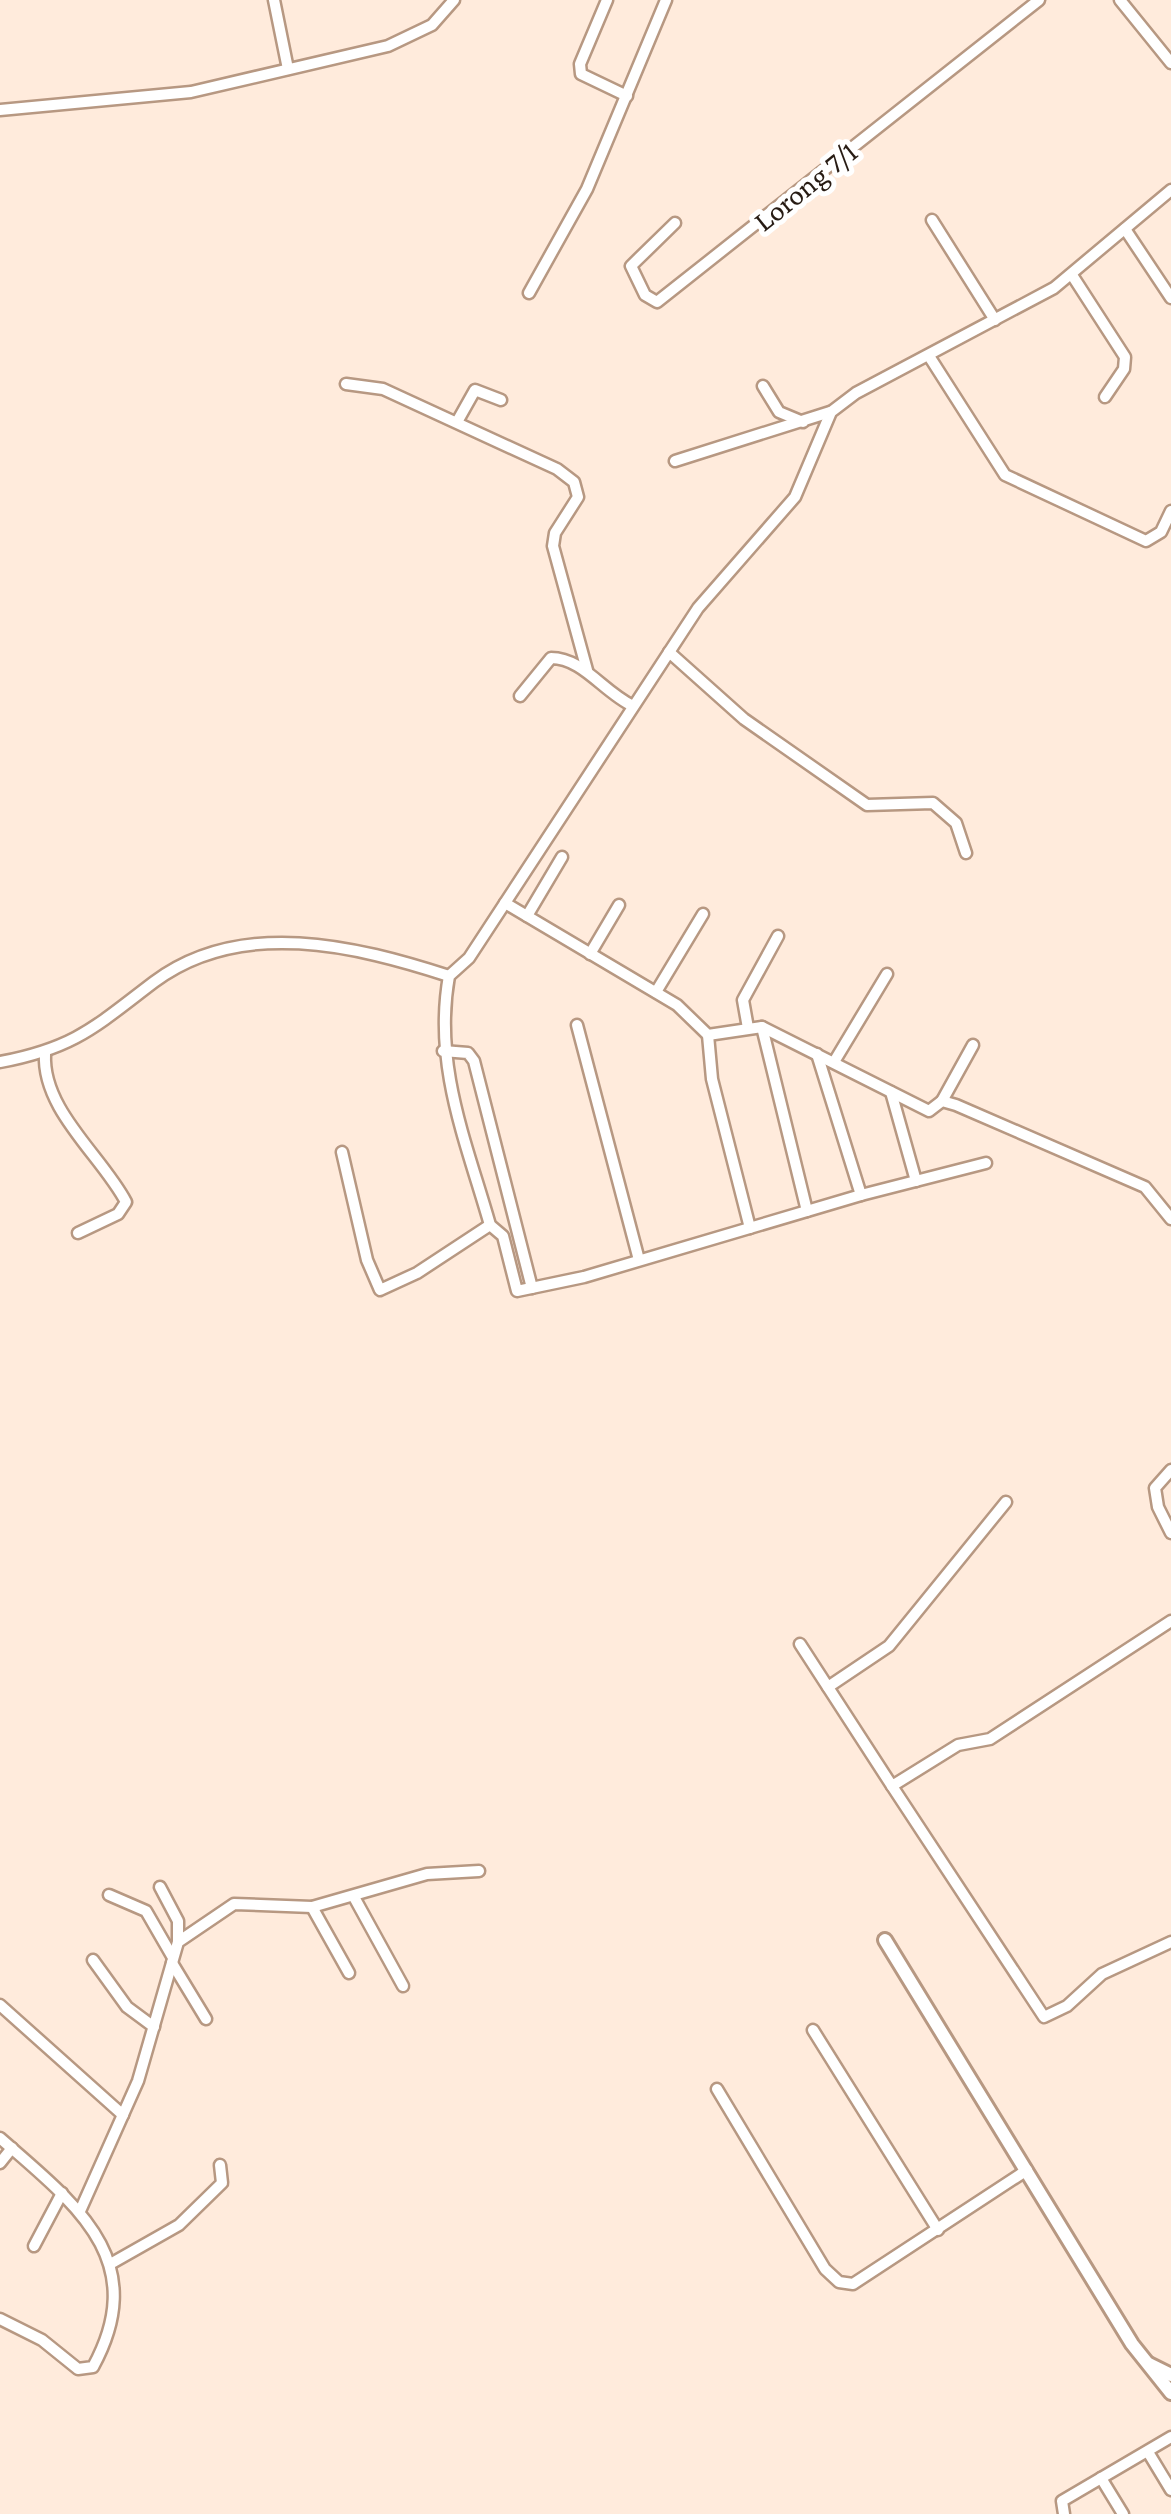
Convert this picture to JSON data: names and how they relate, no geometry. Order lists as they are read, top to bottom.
{
  "streets": {
    "street": ["Lorong 7/1"]
  }
}
